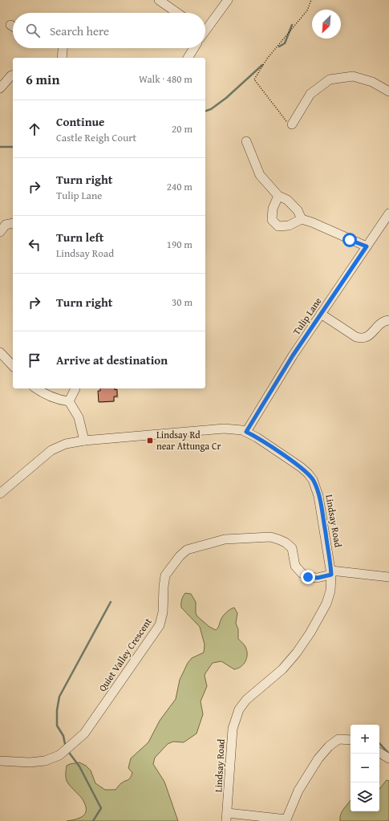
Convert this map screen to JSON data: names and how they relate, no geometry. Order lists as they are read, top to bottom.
{
  "streets": {
    "street": ["Tulip Lane", "Lindsay Road", "Quiet Valley Crescent"]
  },
  "crossings": [
    ["Tulip Lane", "Lindsay Road"],
    ["Lindsay Road", "Quiet Valley Crescent"]
  ],
  "places": {
    "transit": ["Lindsay Rd near Attunga Cr"]
  },
  "north": "bottom left",
  "page": {
    "search": "Search here",
    "heading": ["6 min", "Walk · 480 m"],
    "list": [
      ["Continue", "Castle Reigh Court", "20 m"],
      ["Turn right", "Tulip Lane", "240 m"],
      ["Turn left", "Lindsay Road", "190 m"],
      ["Turn right", "30 m"],
      "Arrive at destination"
    ],
    "map_buttons": ["+", "−"]
  }
}
